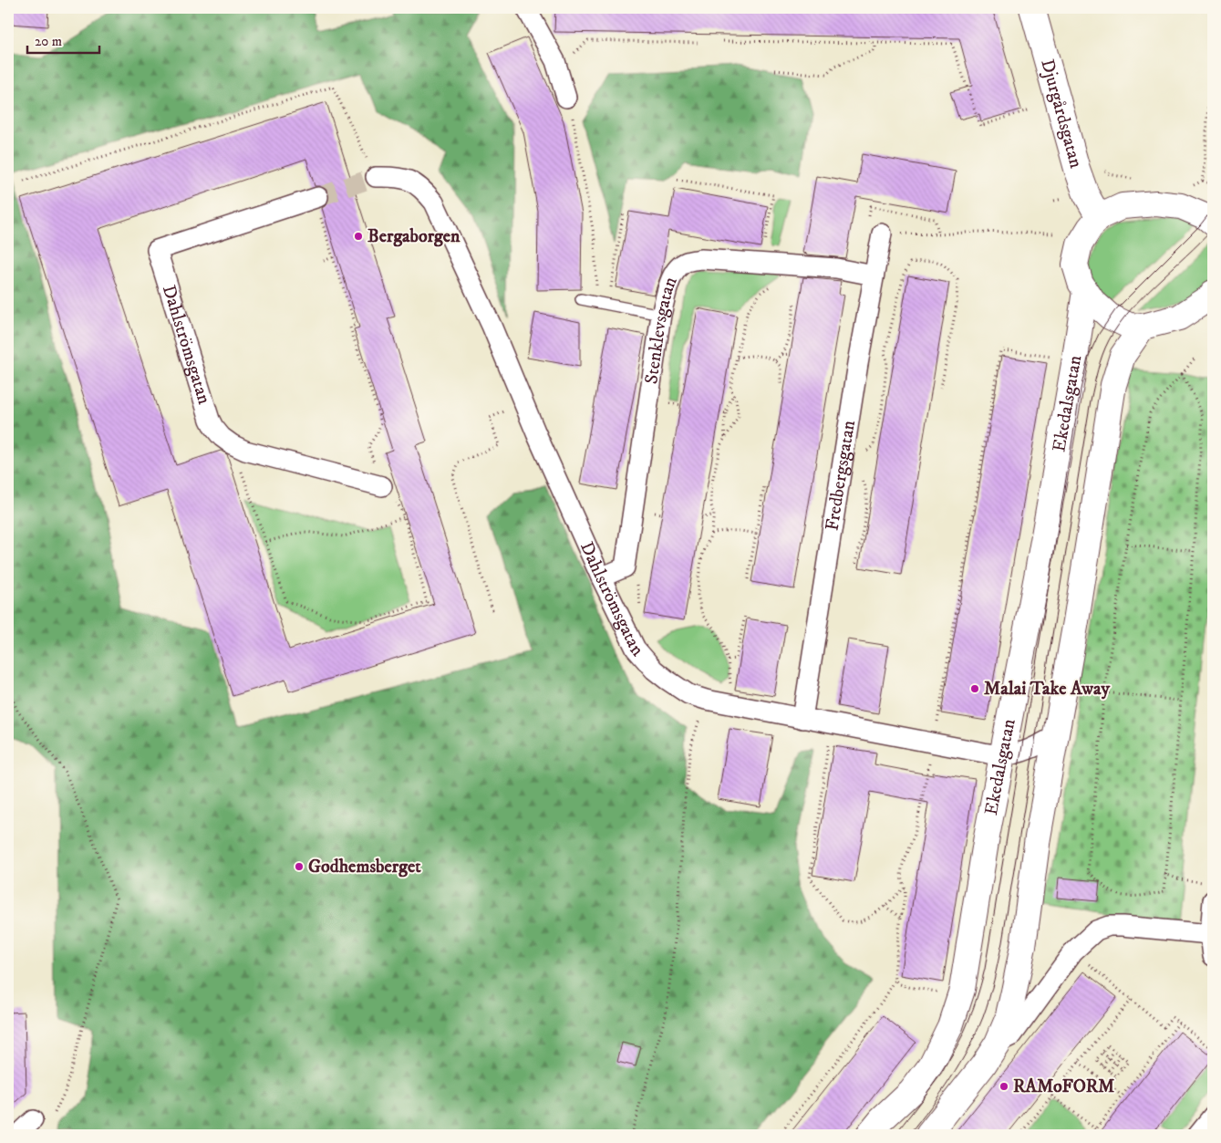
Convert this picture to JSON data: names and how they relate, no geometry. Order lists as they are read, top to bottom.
{
  "streets": {
    "street": [
      "Djurgårdsgatan",
      "Stenklevsgatan",
      "Dahlströmsgatan",
      "Ekedalsgatan",
      "Fredbergsgatan"
    ]
  },
  "crossings": [
    ["Stenklevsgatan", "Dahlströmsgatan"],
    ["Stenklevsgatan", "Fredbergsgatan"],
    ["Dahlströmsgatan", "Ekedalsgatan"],
    ["Dahlströmsgatan", "Fredbergsgatan"]
  ],
  "places": [
    "Bergaborgen",
    "Malai Take Away",
    "Godhemsberget",
    "RAMoFORM"
  ],
  "scale_bar": "20 m"
}
